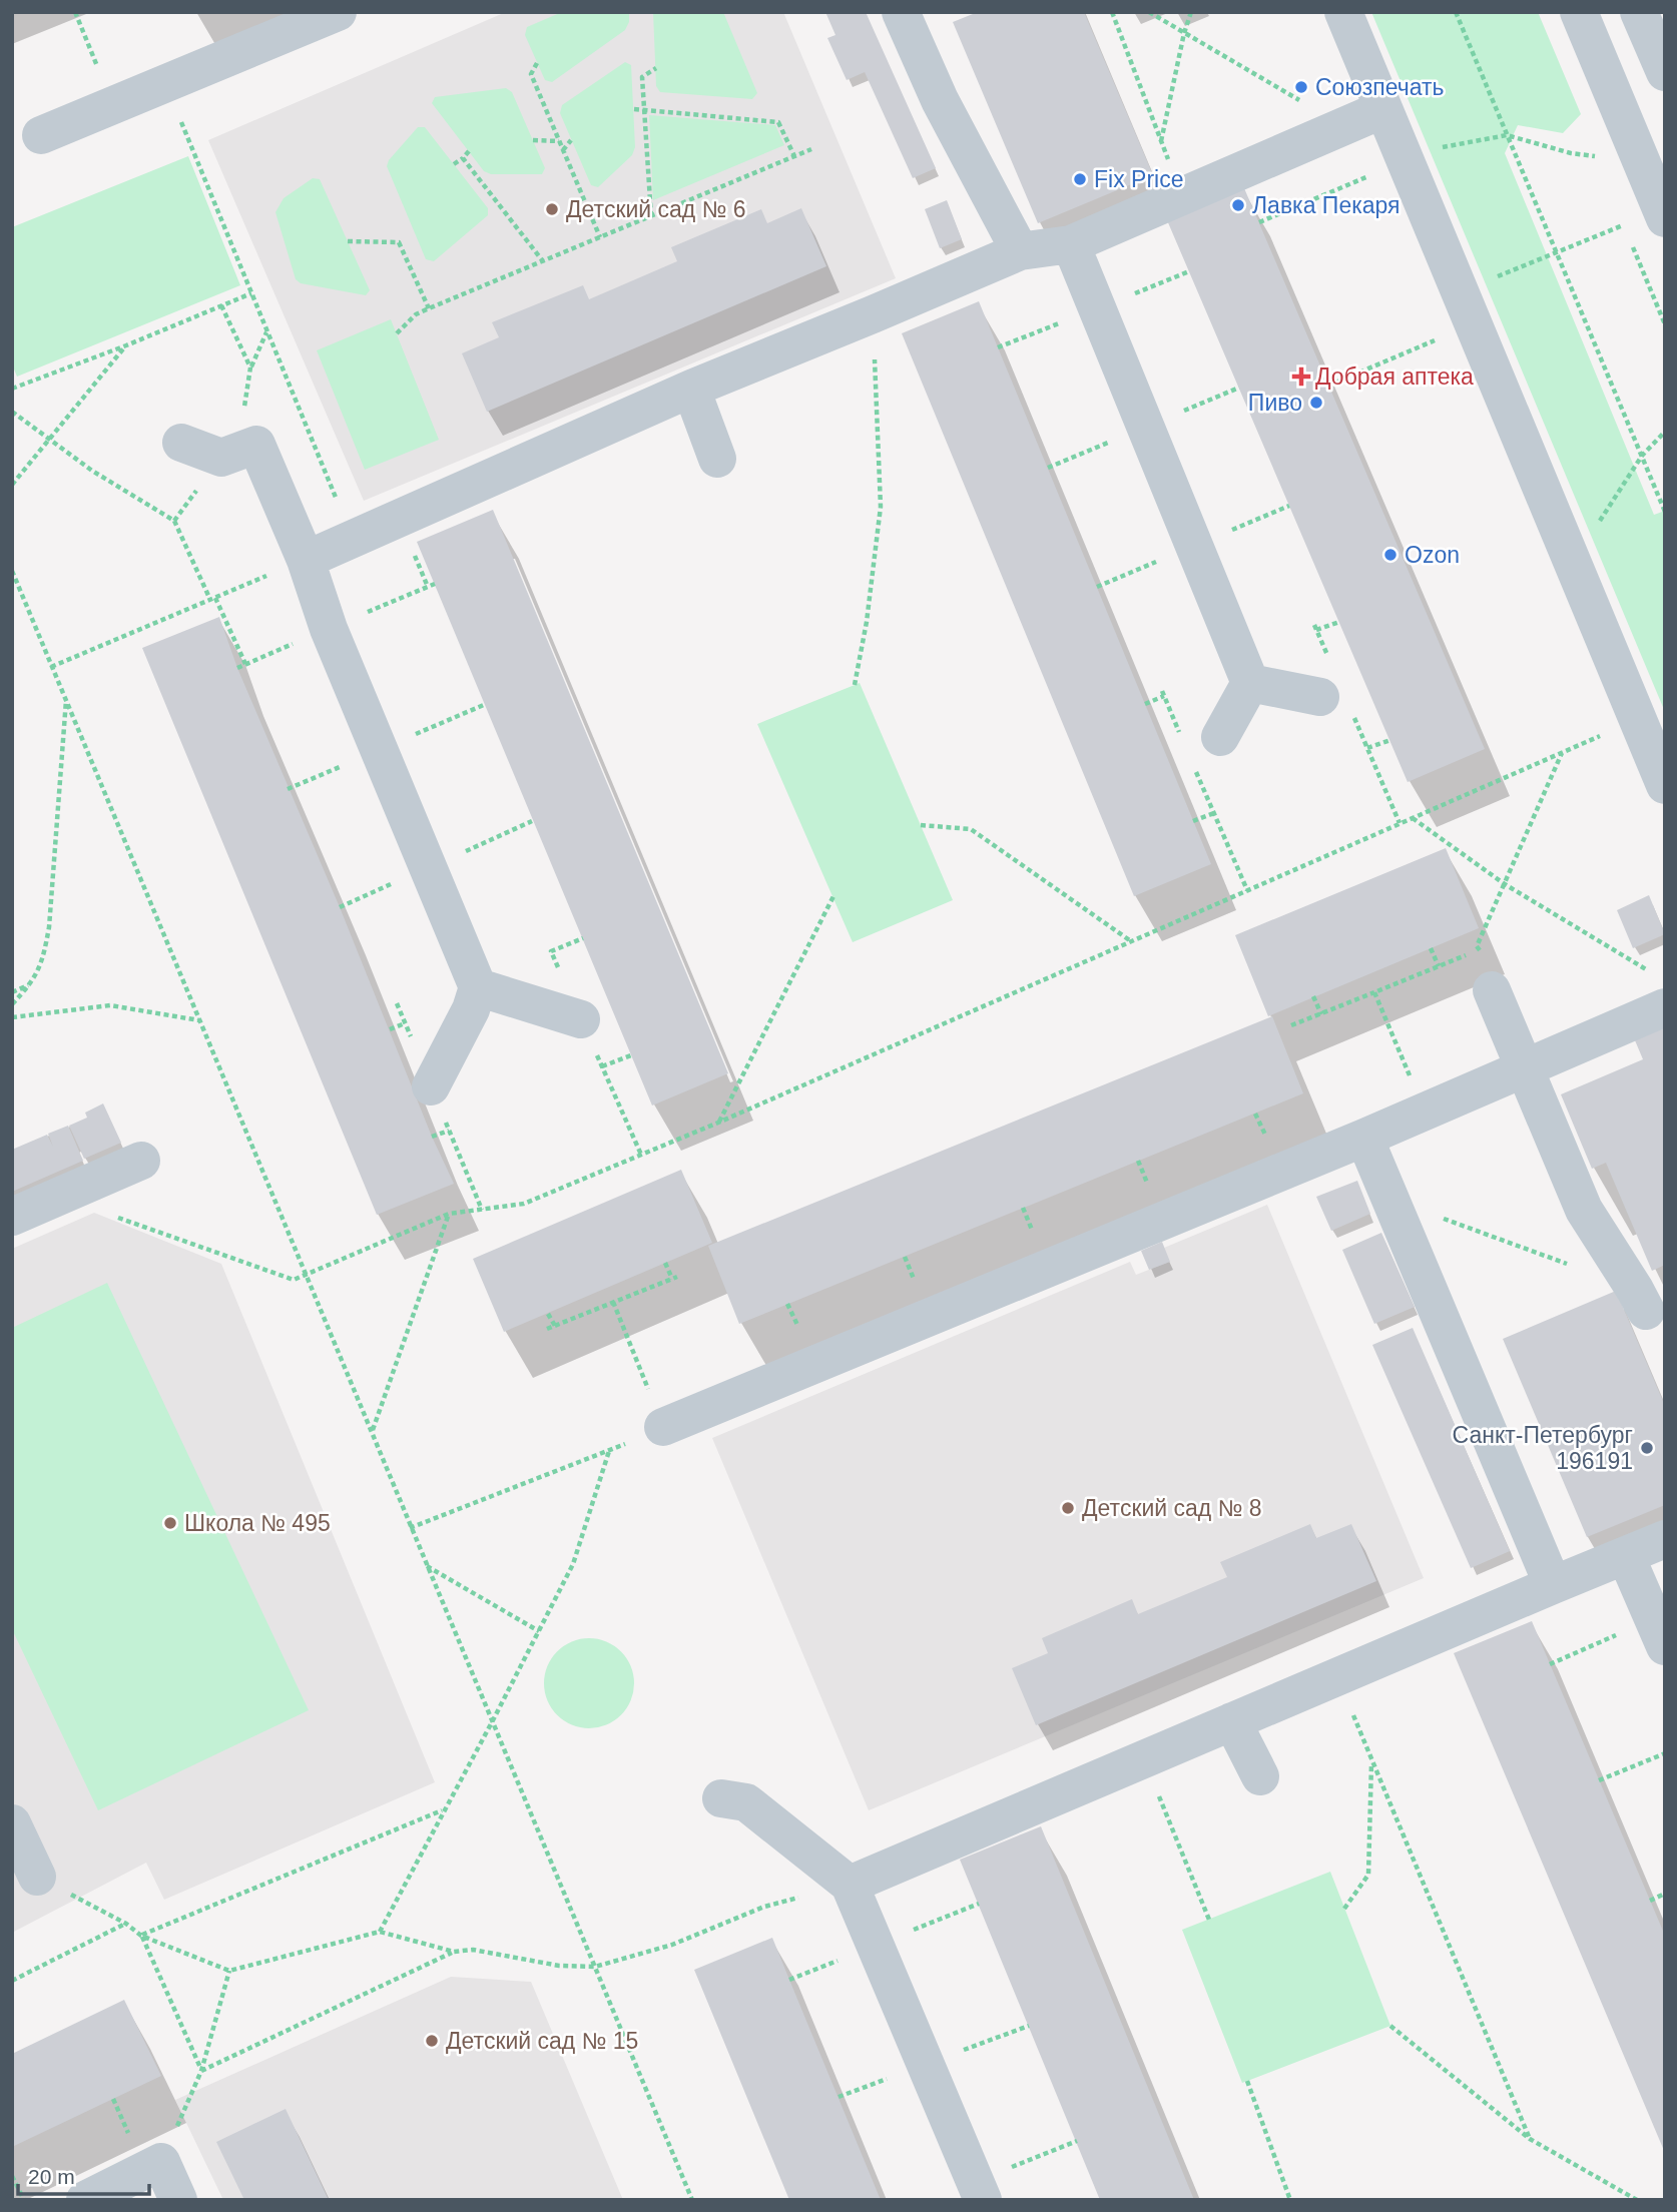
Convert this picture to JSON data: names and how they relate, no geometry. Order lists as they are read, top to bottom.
{
  "places": {
    "other": [
      "Союзпечать",
      "Fix Price",
      "Лавка Пекаря",
      "Детский сад № 6",
      "Пиво",
      "Ozon",
      "Санкт-Петербург 196191",
      "Детский сад № 8",
      "Школа № 495",
      "Детский сад № 15"
    ],
    "health": ["Добрая аптека"]
  },
  "scale_bar": "20 m"
}
